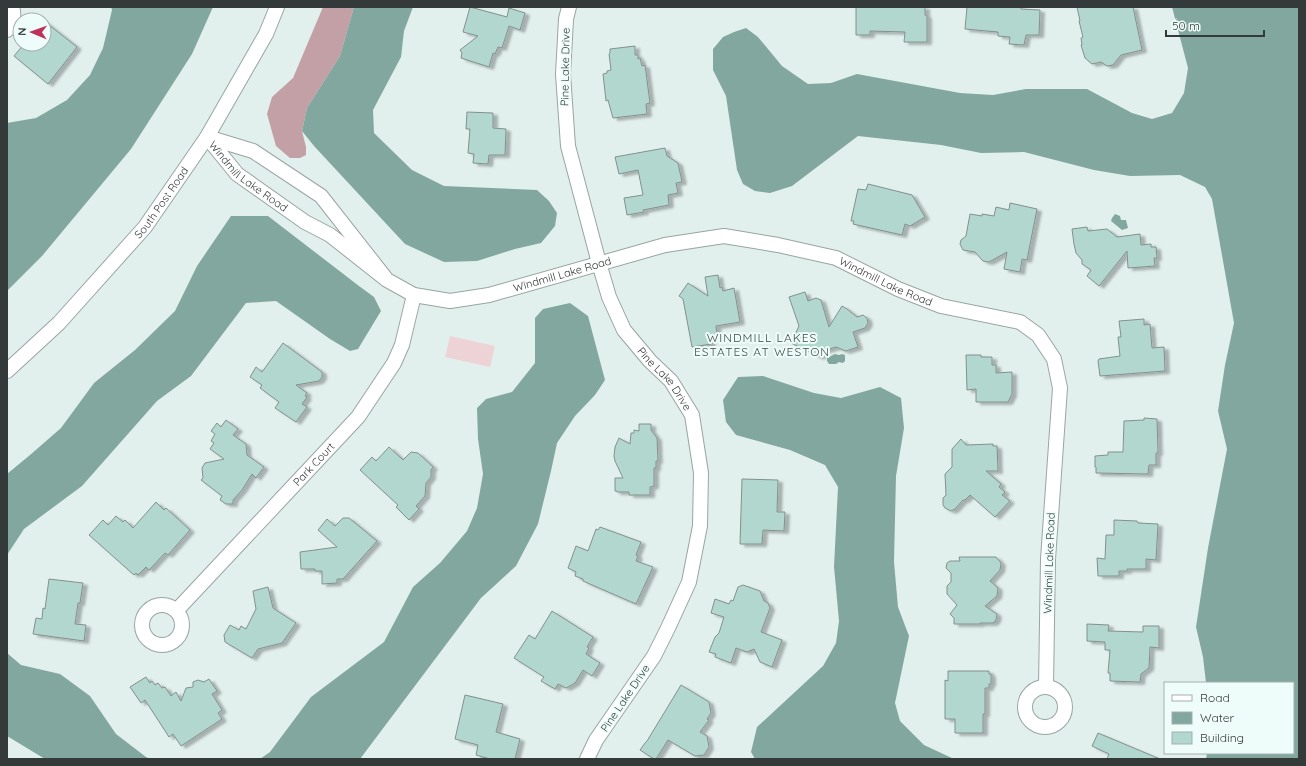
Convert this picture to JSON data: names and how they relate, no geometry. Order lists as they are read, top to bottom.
{
  "streets": {
    "street": [
      "Pine Lake Drive",
      "Windmill Lake Road",
      "South Post Road",
      "Park Court"
    ]
  },
  "crossings": [
    ["Pine Lake Drive", "Windmill Lake Road"],
    ["Windmill Lake Road", "South Post Road"],
    ["Windmill Lake Road", "Park Court"]
  ],
  "districts": ["WINDMILL LAKES ESTATES AT WESTON"],
  "legend": ["Road", "Water", "Building"],
  "scale_bar": "50 m",
  "north": "left"
}
